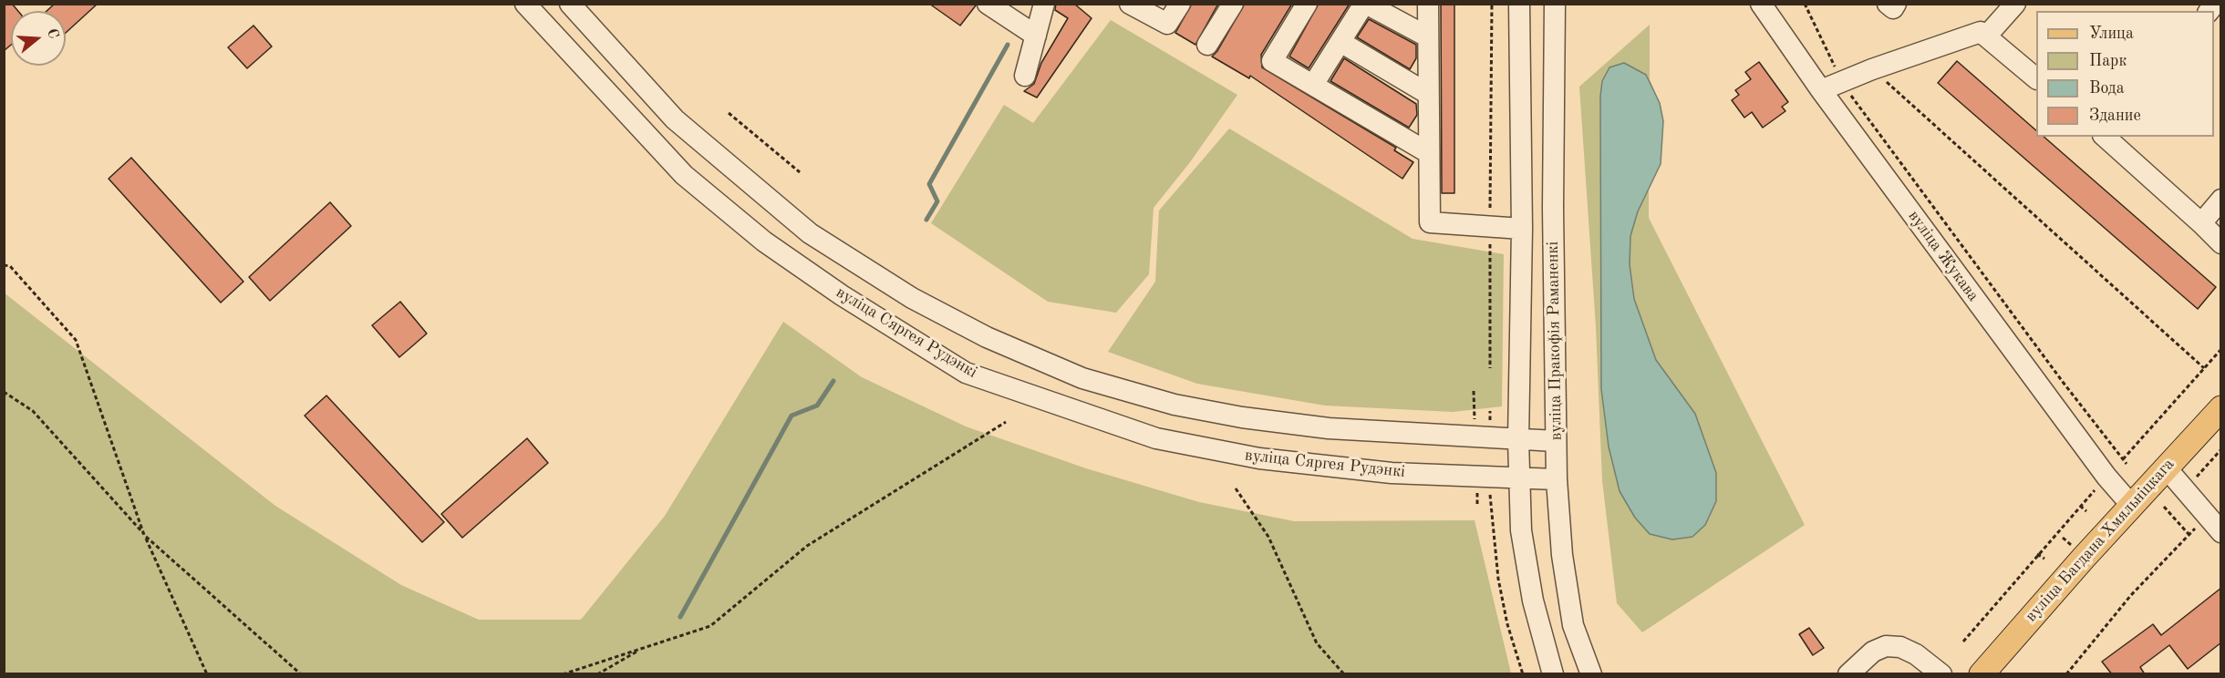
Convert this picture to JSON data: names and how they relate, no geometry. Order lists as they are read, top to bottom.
{
  "streets": {
    "main road": ["вуліца Багдана Хмяльніцкага"],
    "street": ["вуліца Жукава", "вуліца Сяргея Рудэнкі", "вуліца Пракофія Раманенкі"]
  },
  "crossings": [
    ["вуліца Жукава", "вуліца Багдана Хмяльніцкага"],
    ["вуліца Сяргея Рудэнкі", "вуліца Пракофія Раманенкі"]
  ],
  "legend": [
    "Улица",
    "Парк",
    "Вода",
    "Здание"
  ],
  "north": "right"
}
